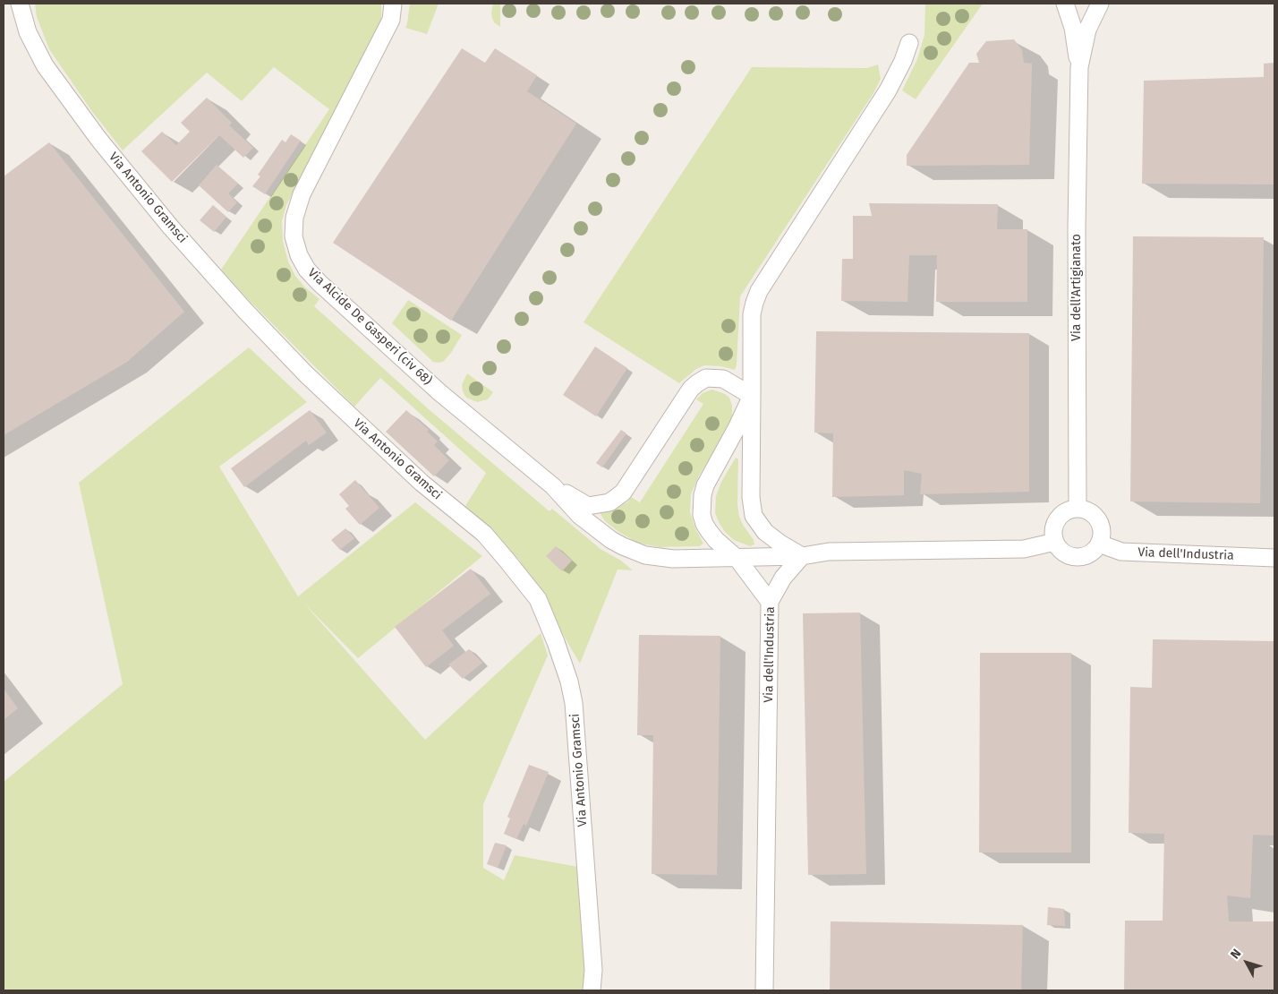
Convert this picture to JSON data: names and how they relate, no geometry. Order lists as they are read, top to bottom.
{
  "streets": {
    "street": [
      "Via Antonio Gramsci",
      "Via dell'Artigianato",
      "Via Alcide De Gasperi (civ 68)",
      "Via dell'Industria"
    ]
  },
  "crossings": [
    ["Via dell'Artigianato", "Via dell'Industria"],
    ["Via Alcide De Gasperi (civ 68)", "Via dell'Industria"]
  ],
  "north": "top left"
}
